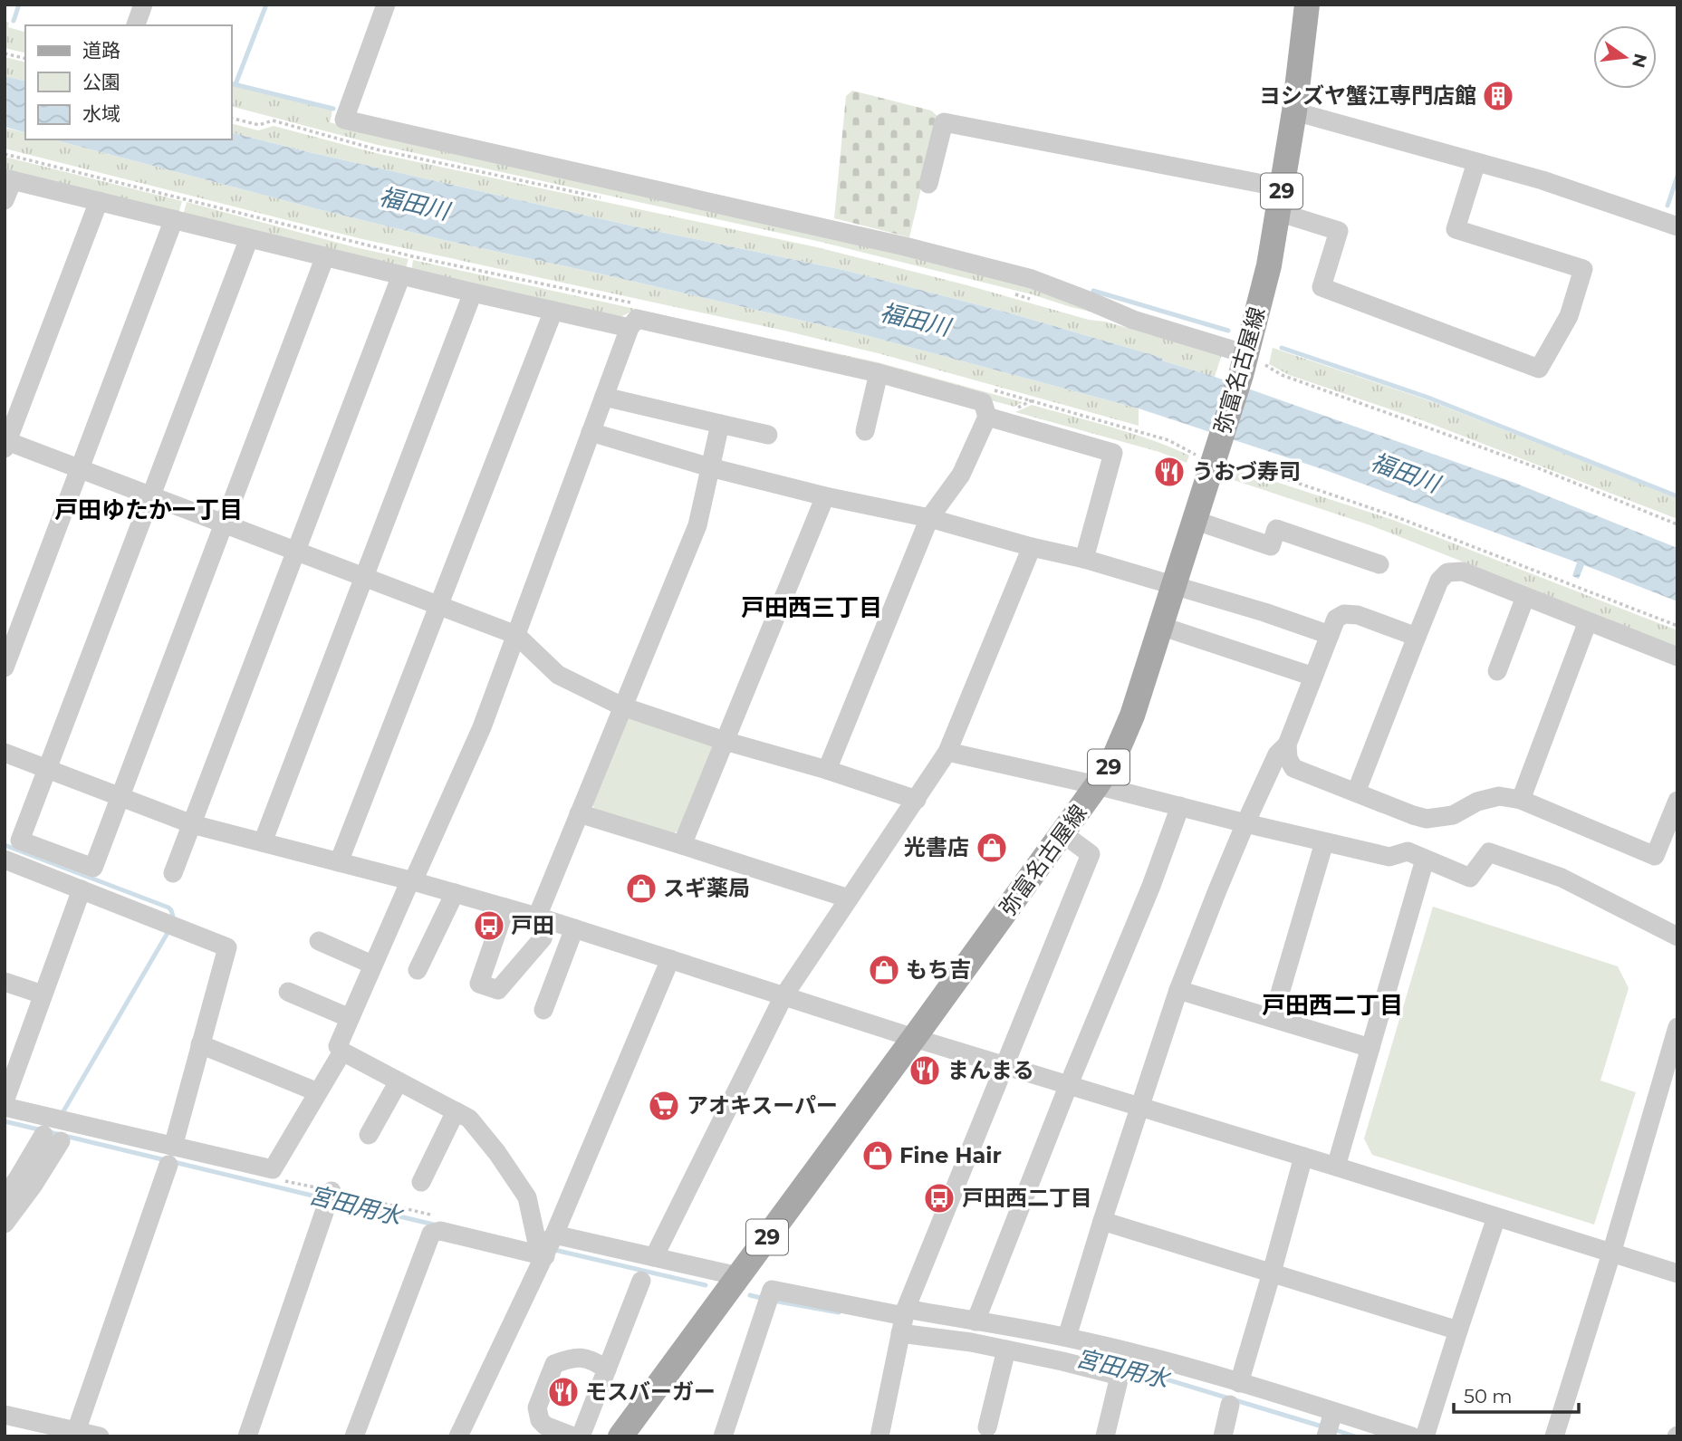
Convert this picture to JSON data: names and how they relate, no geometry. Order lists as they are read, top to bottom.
{
  "streets": {
    "main road": ["29", "弥富名古屋線"]
  },
  "districts": ["戸田ゆたか一丁目", "戸田西三丁目", "戸田西二丁目"],
  "water": ["福田川", "宮田用水"],
  "places": {
    "building": ["ヨシズヤ蟹江専門店館"],
    "restaurant": ["うおづ寿司", "まんまる", "モスバーガー"],
    "shop": [
      "光書店",
      "スギ薬局",
      "もち吉",
      "Fine Hair"
    ],
    "bus stop": ["戸田", "戸田西二丁目"],
    "supermarket": ["アオキスーパー"]
  },
  "legend": ["道路", "公園", "水域"],
  "scale_bar": "50 m",
  "north": "right"
}
